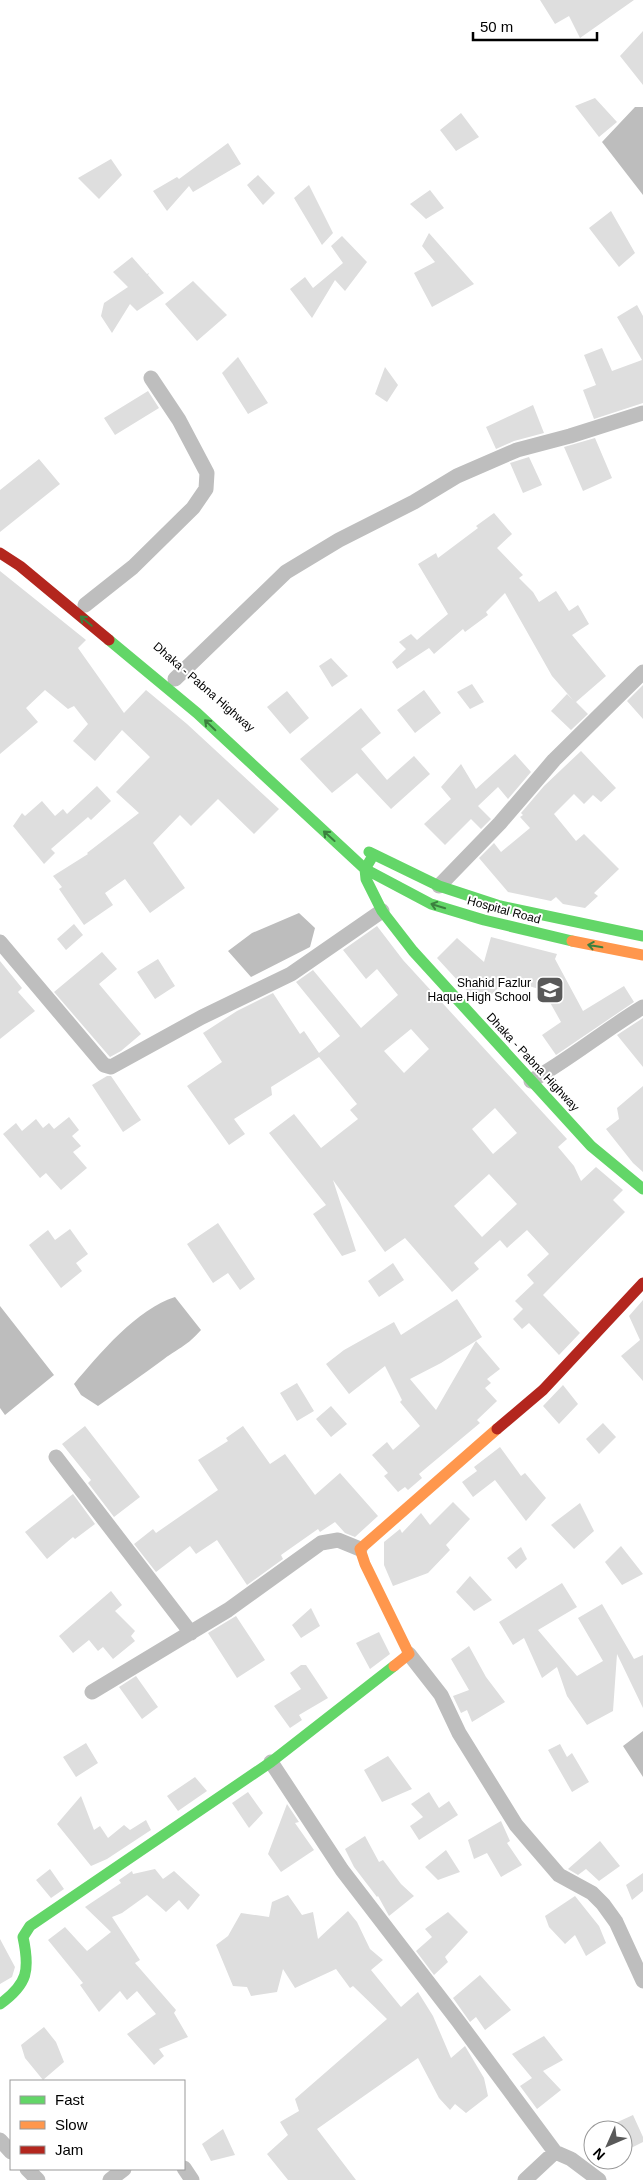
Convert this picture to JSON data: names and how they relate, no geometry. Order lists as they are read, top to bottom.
{
  "streets": {
    "main road": ["Dhaka - Pabna Highway", "Hospital Road"]
  },
  "crossings": [
    ["Dhaka - Pabna Highway", "Hospital Road"]
  ],
  "one_way": ["Dhaka - Pabna Highway"],
  "places": {
    "school or university": ["Shahid Fazlur Haque High School"]
  },
  "legend": ["Fast", "Slow", "Jam"],
  "scale_bar": "50 m",
  "north": "bottom left"
}
